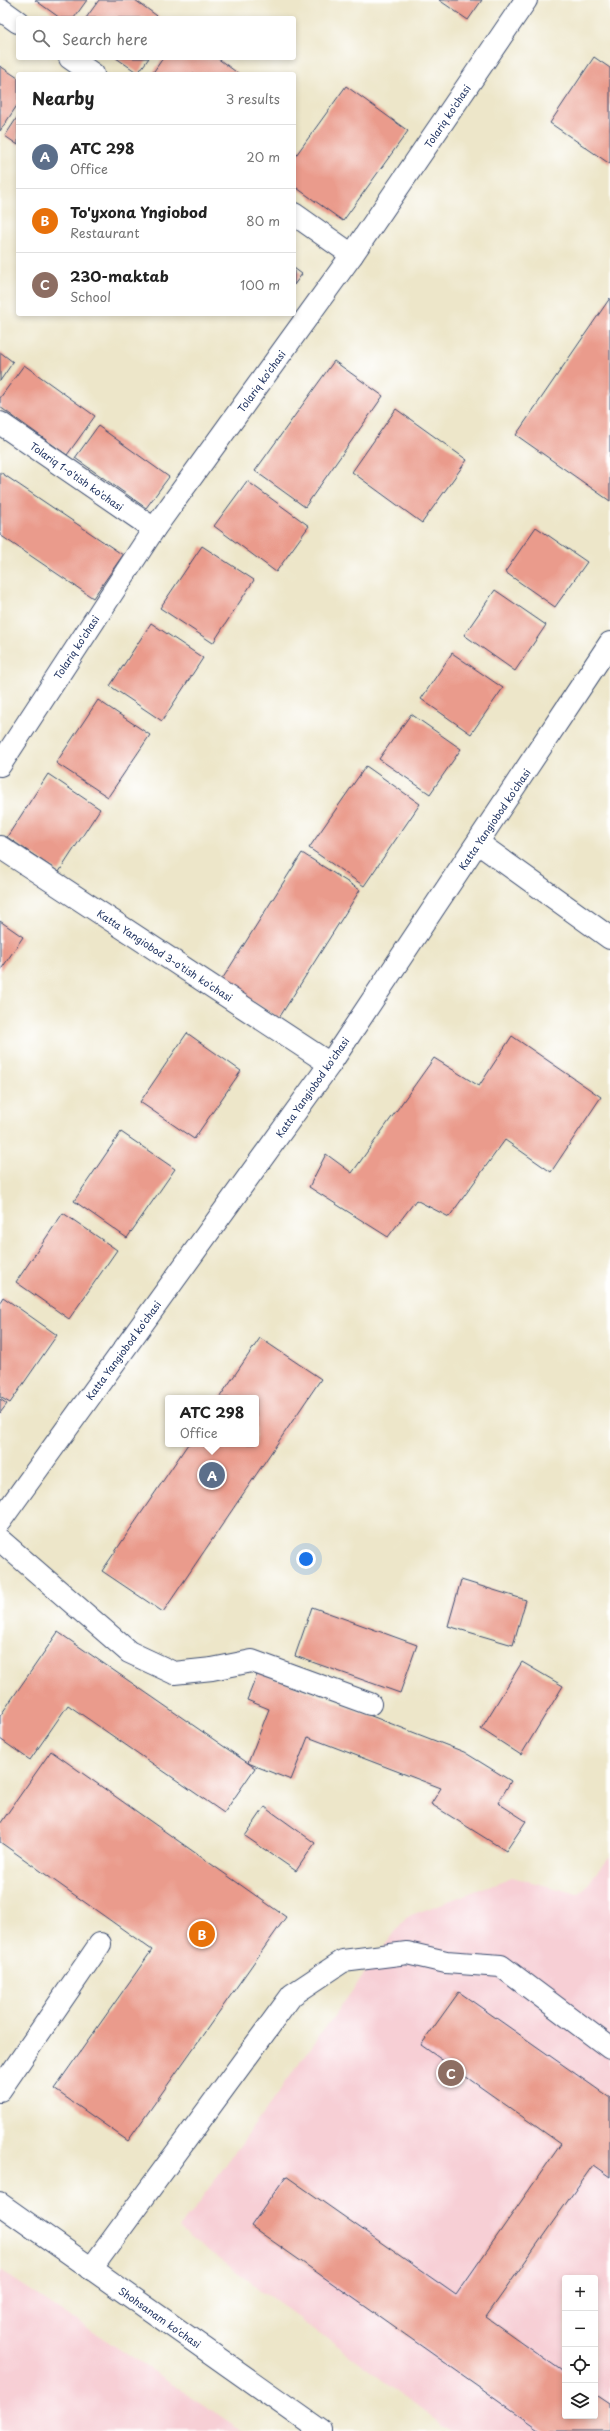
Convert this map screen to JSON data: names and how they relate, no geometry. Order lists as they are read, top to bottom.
{
  "streets": {
    "street": [
      "Tolariq ko'chasi",
      "Tolariq 1-o'tish ko'chasi",
      "Katta Yangiobod ko'chasi",
      "Katta Yangiobod 3-o'tish ko'chasi",
      "Shohsanam ko'chasi"
    ]
  },
  "crossings": [
    ["Tolariq ko'chasi", "Tolariq 1-o'tish ko'chasi"],
    ["Katta Yangiobod ko'chasi", "Katta Yangiobod 3-o'tish ko'chasi"]
  ],
  "page": {
    "search": "Search here",
    "heading": ["Nearby", "3 results"],
    "list": [
      {
        "mark": "A",
        "name": "АТС 298",
        "note": "Office",
        "value": "20 m"
      },
      {
        "mark": "B",
        "name": "To'yxona Yngiobod",
        "note": "Restaurant",
        "value": "80 m"
      },
      {
        "mark": "C",
        "name": "230-maktab",
        "note": "School",
        "value": "100 m"
      }
    ],
    "popup": ["АТС 298", "Office"],
    "pins": ["A", "B", "C"],
    "map_buttons": ["+", "−"]
  }
}
